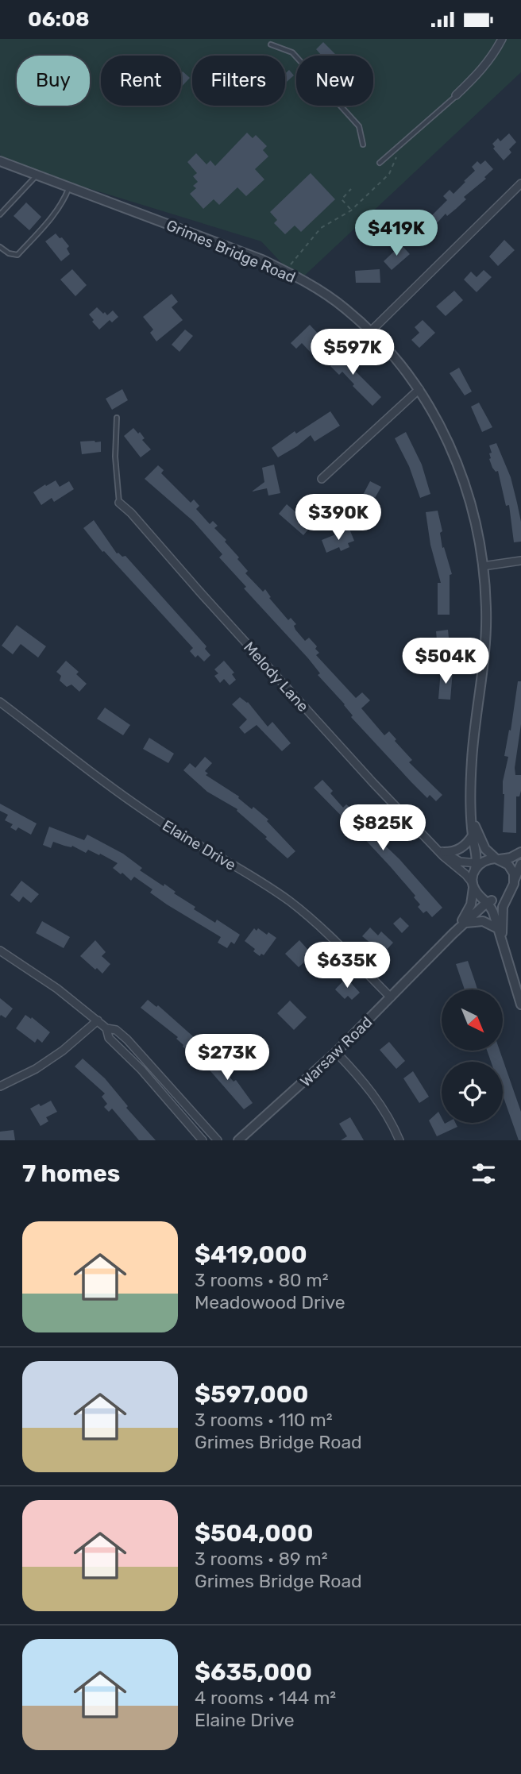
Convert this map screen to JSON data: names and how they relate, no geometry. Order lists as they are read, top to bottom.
{
  "streets": {
    "street": [
      "Grimes Bridge Road",
      "Melody Lane",
      "Elaine Drive",
      "Warsaw Road"
    ]
  },
  "crossings": [
    ["Grimes Bridge Road", "Melody Lane"],
    ["Grimes Bridge Road", "Warsaw Road"],
    ["Melody Lane", "Warsaw Road"],
    ["Elaine Drive", "Warsaw Road"]
  ],
  "north": "bottom right",
  "page": {
    "status": "06:08",
    "chip": [
      "Buy",
      "Rent",
      "Filters",
      "New"
    ],
    "price": [
      "$419K",
      "$597K",
      "$390K",
      "$504K",
      "$825K",
      "$635K",
      "$273K"
    ],
    "heading": "7 homes",
    "list": [
      {
        "name": "$419,000",
        "note": "3 rooms · 80 m² · Meadowood Drive"
      },
      {
        "name": "$597,000",
        "note": "3 rooms · 110 m² · Grimes Bridge Road"
      },
      {
        "name": "$504,000",
        "note": "3 rooms · 89 m² · Grimes Bridge Road"
      },
      {
        "name": "$635,000",
        "note": "4 rooms · 144 m² · Elaine Drive"
      }
    ]
  }
}
